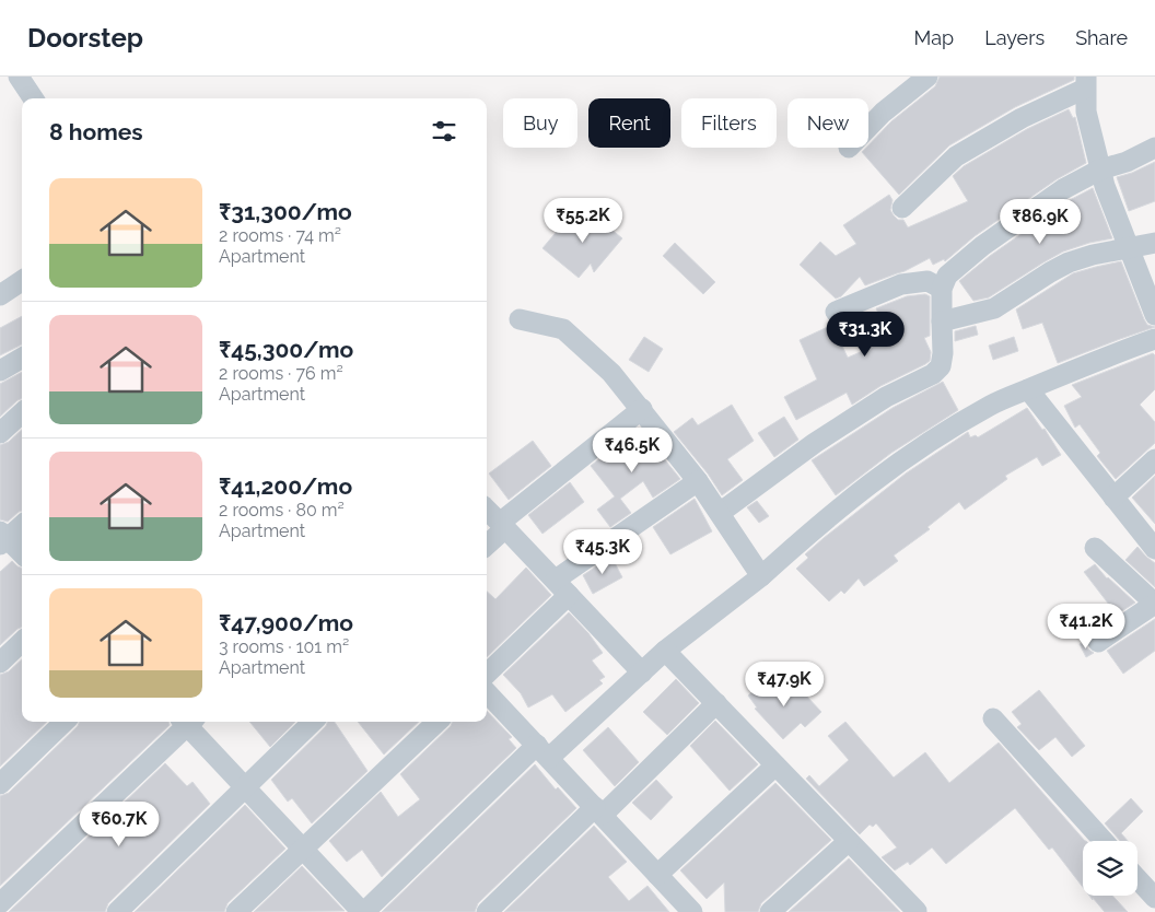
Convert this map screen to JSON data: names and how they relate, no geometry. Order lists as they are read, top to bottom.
{
  "page": {
    "header": "Doorstep",
    "nav": ["Map", "Layers", "Share"],
    "chip": [
      "Buy",
      "Rent",
      "Filters",
      "New"
    ],
    "heading": "8 homes",
    "list": [
      {
        "name": "₹31,300/mo",
        "note": "2 rooms · 74 m² · Apartment"
      },
      {
        "name": "₹45,300/mo",
        "note": "2 rooms · 76 m² · Apartment"
      },
      {
        "name": "₹41,200/mo",
        "note": "2 rooms · 80 m² · Apartment"
      },
      {
        "name": "₹47,900/mo",
        "note": "3 rooms · 101 m² · Apartment"
      }
    ],
    "price": [
      "₹55.2K",
      "₹86.9K",
      "₹31.3K",
      "₹46.5K",
      "₹45.3K",
      "₹41.2K",
      "₹47.9K",
      "₹60.7K"
    ]
  }
}
